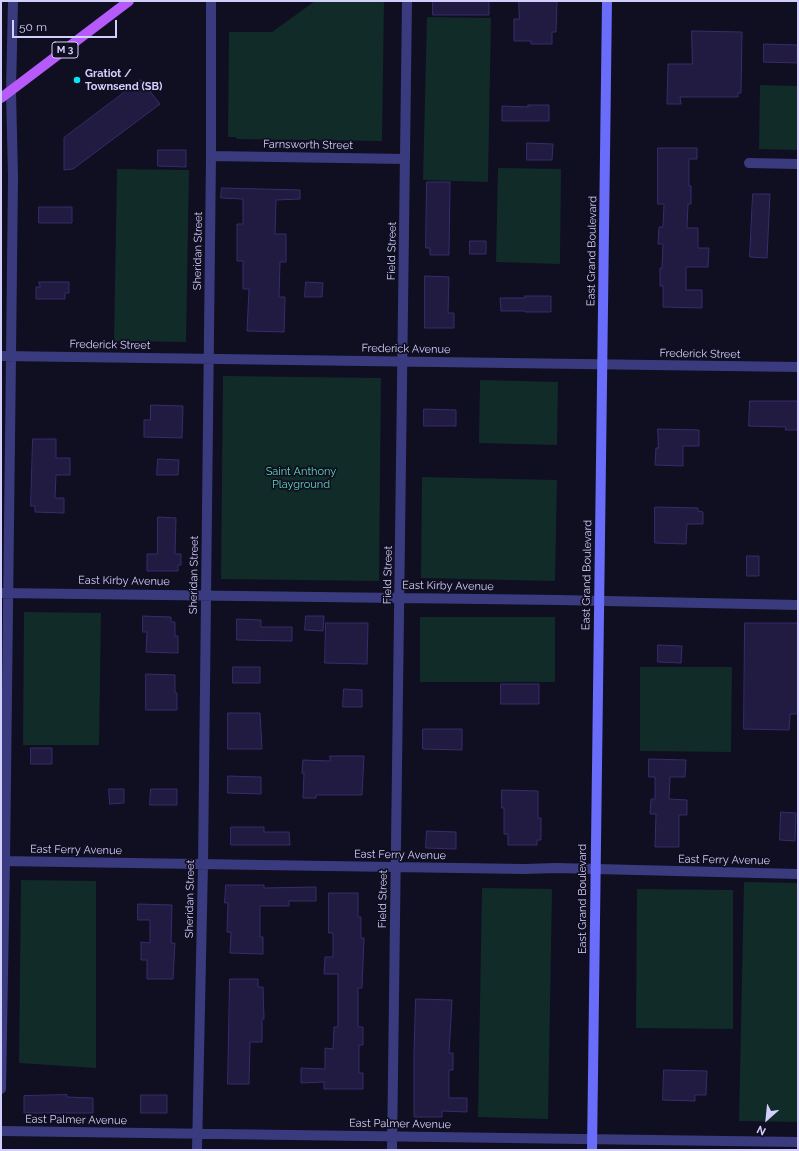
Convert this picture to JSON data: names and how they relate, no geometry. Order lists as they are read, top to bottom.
{
  "streets": {
    "main road": ["M 3", "East Grand Boulevard"],
    "street": [
      "Farnsworth Street",
      "Sheridan Street",
      "Field Street",
      "Frederick Street",
      "Frederick Avenue",
      "East Kirby Avenue",
      "East Ferry Avenue",
      "East Palmer Avenue"
    ]
  },
  "crossings": [
    ["Farnsworth Street", "Sheridan Street"],
    ["Farnsworth Street", "Field Street"],
    ["Sheridan Street", "Frederick Street"],
    ["Sheridan Street", "Frederick Avenue"],
    ["Sheridan Street", "East Kirby Avenue"],
    ["Sheridan Street", "East Ferry Avenue"],
    ["Sheridan Street", "East Palmer Avenue"],
    ["Field Street", "Frederick Avenue"],
    ["Field Street", "East Kirby Avenue"],
    ["Field Street", "East Ferry Avenue"],
    ["Field Street", "East Palmer Avenue"],
    ["East Grand Boulevard", "Frederick Street"],
    ["East Grand Boulevard", "Frederick Avenue"],
    ["East Grand Boulevard", "East Kirby Avenue"],
    ["East Grand Boulevard", "East Ferry Avenue"],
    ["East Grand Boulevard", "East Palmer Avenue"],
    ["Frederick Street", "Frederick Avenue"]
  ],
  "parks": ["Saint Anthony Playground"],
  "places": ["Gratiot / Townsend (SB)"],
  "scale_bar": "50 m",
  "north": "bottom left"
}
